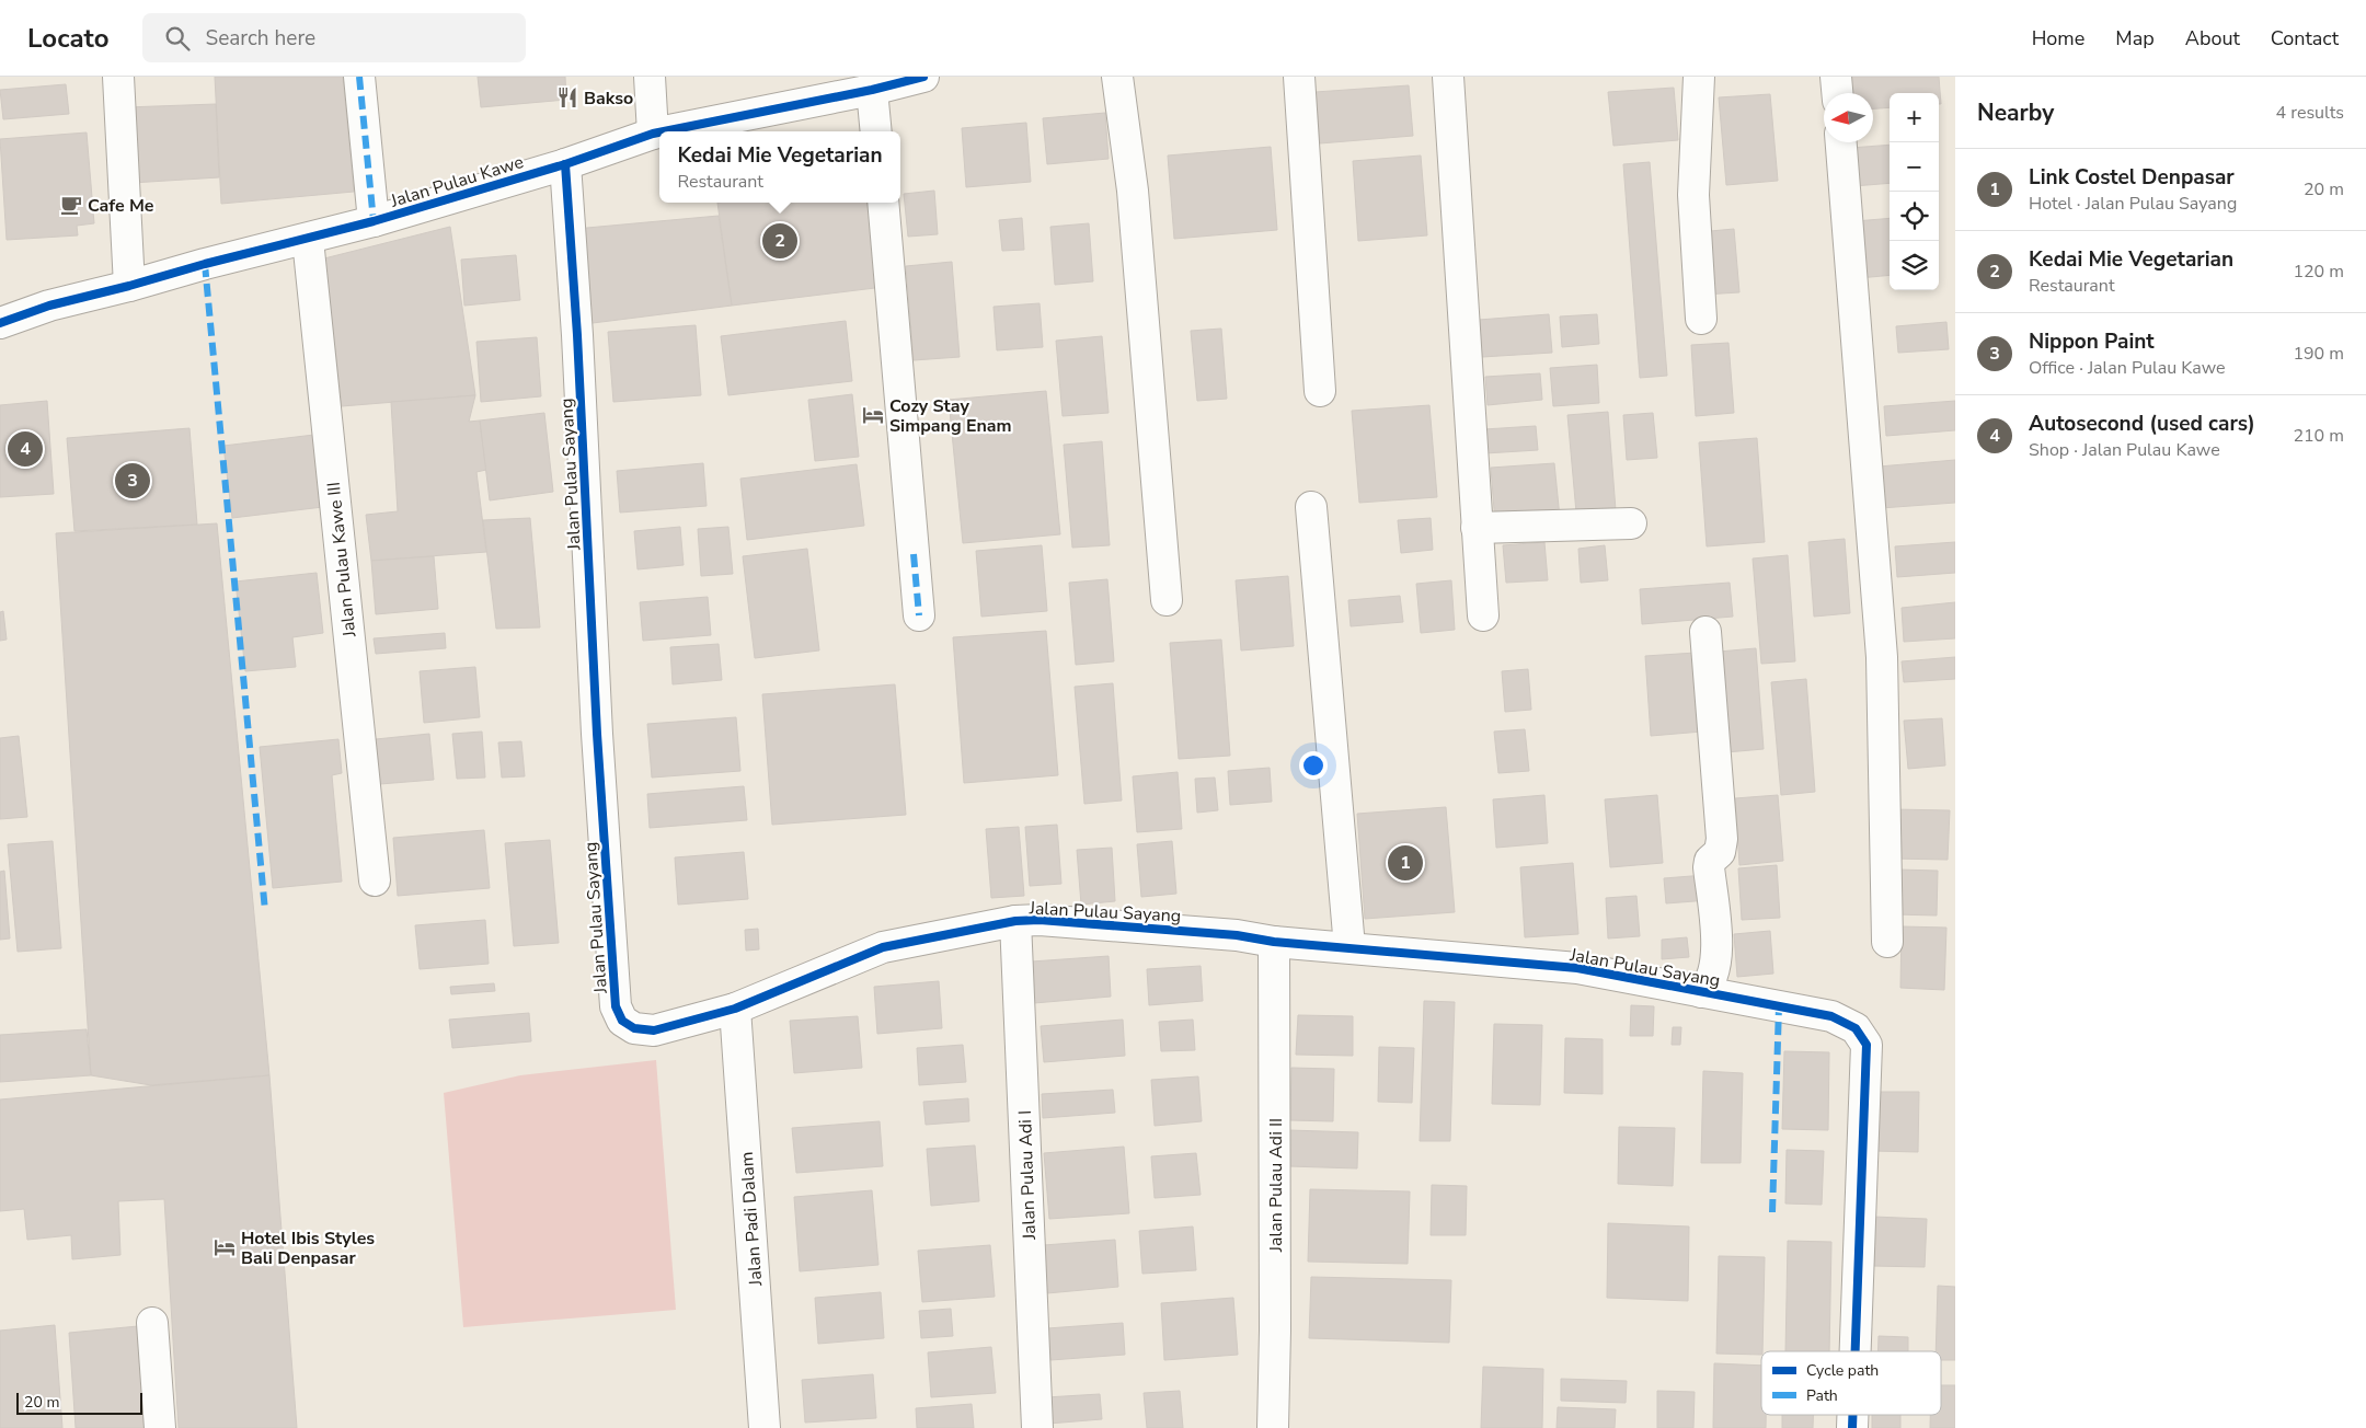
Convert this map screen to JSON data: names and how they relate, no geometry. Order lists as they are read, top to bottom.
{
  "streets": {
    "street": [
      "Jalan Pulau Kawe",
      "Jalan Pulau Sayang",
      "Jalan Pulau Kawe III",
      "Jalan Pulau Adi I",
      "Jalan Pulau Adi II",
      "Jalan Padi Dalam"
    ]
  },
  "crossings": [
    ["Jalan Pulau Kawe", "Jalan Pulau Sayang"],
    ["Jalan Pulau Kawe", "Jalan Pulau Kawe III"],
    ["Jalan Pulau Sayang", "Jalan Pulau Adi I"],
    ["Jalan Pulau Sayang", "Jalan Pulau Adi II"],
    ["Jalan Pulau Sayang", "Jalan Padi Dalam"]
  ],
  "places": {
    "restaurant": ["Bakso"],
    "cafe": ["Cafe Me"],
    "hotel": ["Cozy Stay Simpang Enam", "Hotel Ibis Styles Bali Denpasar"]
  },
  "legend": ["Cycle path", "Path"],
  "scale_bar": "20 m",
  "north": "left",
  "page": {
    "header": "Locato",
    "search": "Search here",
    "nav": [
      "Home",
      "Map",
      "About",
      "Contact"
    ],
    "heading": ["Nearby", "4 results"],
    "map_buttons": ["+", "−"],
    "popup": ["Kedai Mie Vegetarian", "Restaurant"],
    "list": [
      {
        "mark": "1",
        "name": "Link Costel Denpasar",
        "note": "Hotel · Jalan Pulau Sayang",
        "value": "20 m"
      },
      {
        "mark": "2",
        "name": "Kedai Mie Vegetarian",
        "note": "Restaurant",
        "value": "120 m"
      },
      {
        "mark": "3",
        "name": "Nippon Paint",
        "note": "Office · Jalan Pulau Kawe",
        "value": "190 m"
      },
      {
        "mark": "4",
        "name": "Autosecond (used cars)",
        "note": "Shop · Jalan Pulau Kawe",
        "value": "210 m"
      }
    ],
    "pins": [
      "2",
      "4",
      "3",
      "1"
    ],
    "scale": "20 m"
  }
}
